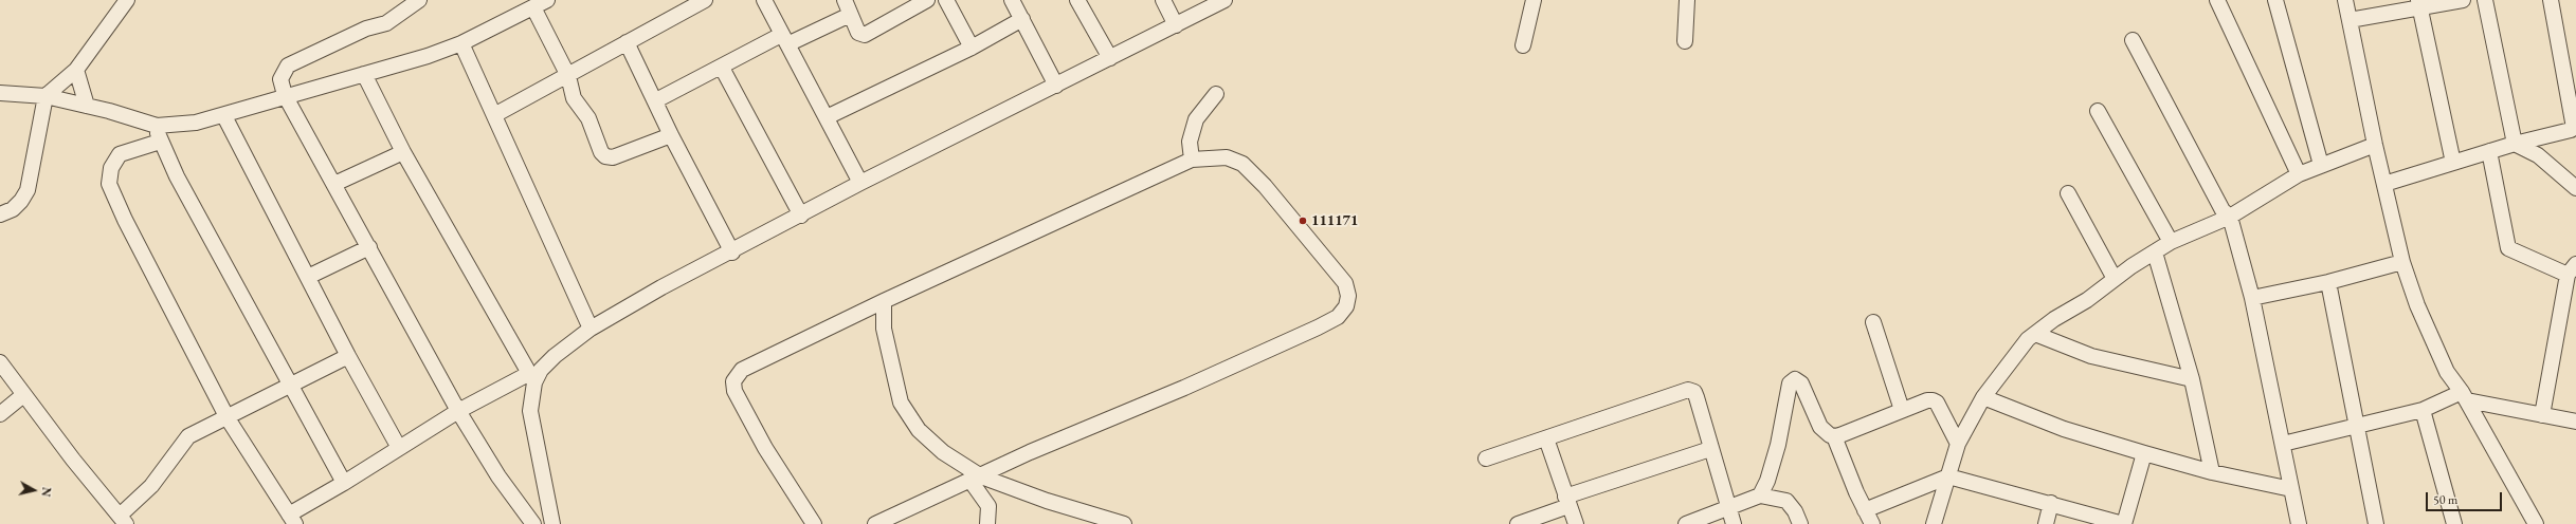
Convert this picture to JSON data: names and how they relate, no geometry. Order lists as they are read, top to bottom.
{
  "places": ["111171"],
  "scale_bar": "50 m",
  "north": "right"
}
